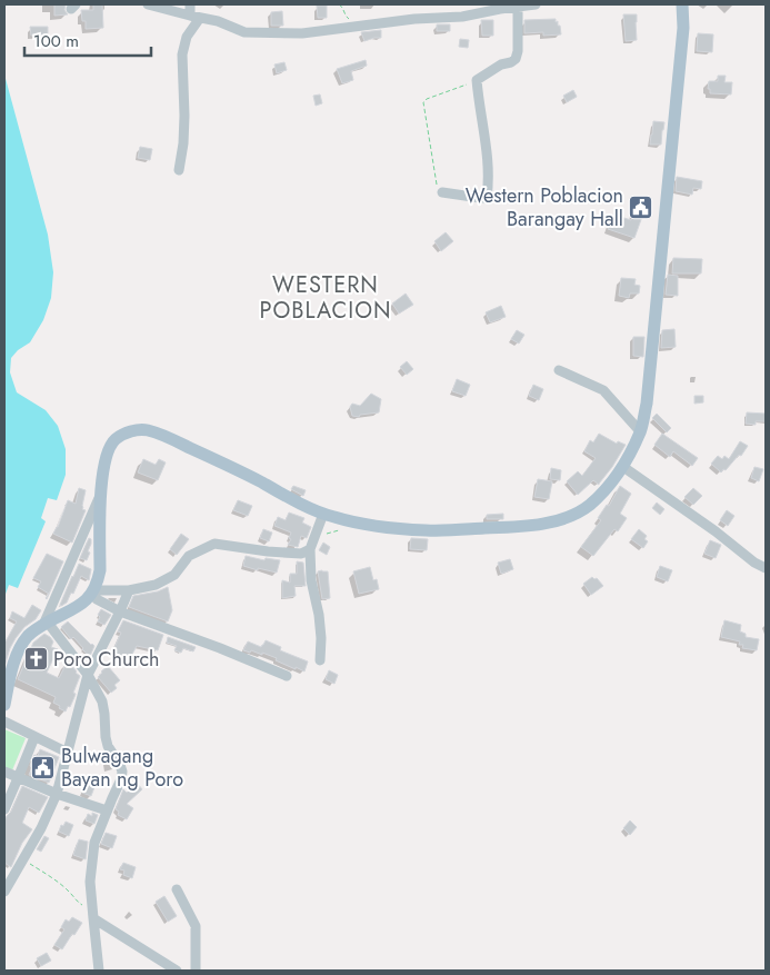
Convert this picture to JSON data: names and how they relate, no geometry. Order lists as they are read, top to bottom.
{
  "districts": ["WESTERN POBLACION"],
  "places": {
    "public building": ["Western Poblacion Barangay Hall", "Bulwagang Bayan ng Poro"],
    "church": ["Poro Church"]
  },
  "scale_bar": "100 m"
}
